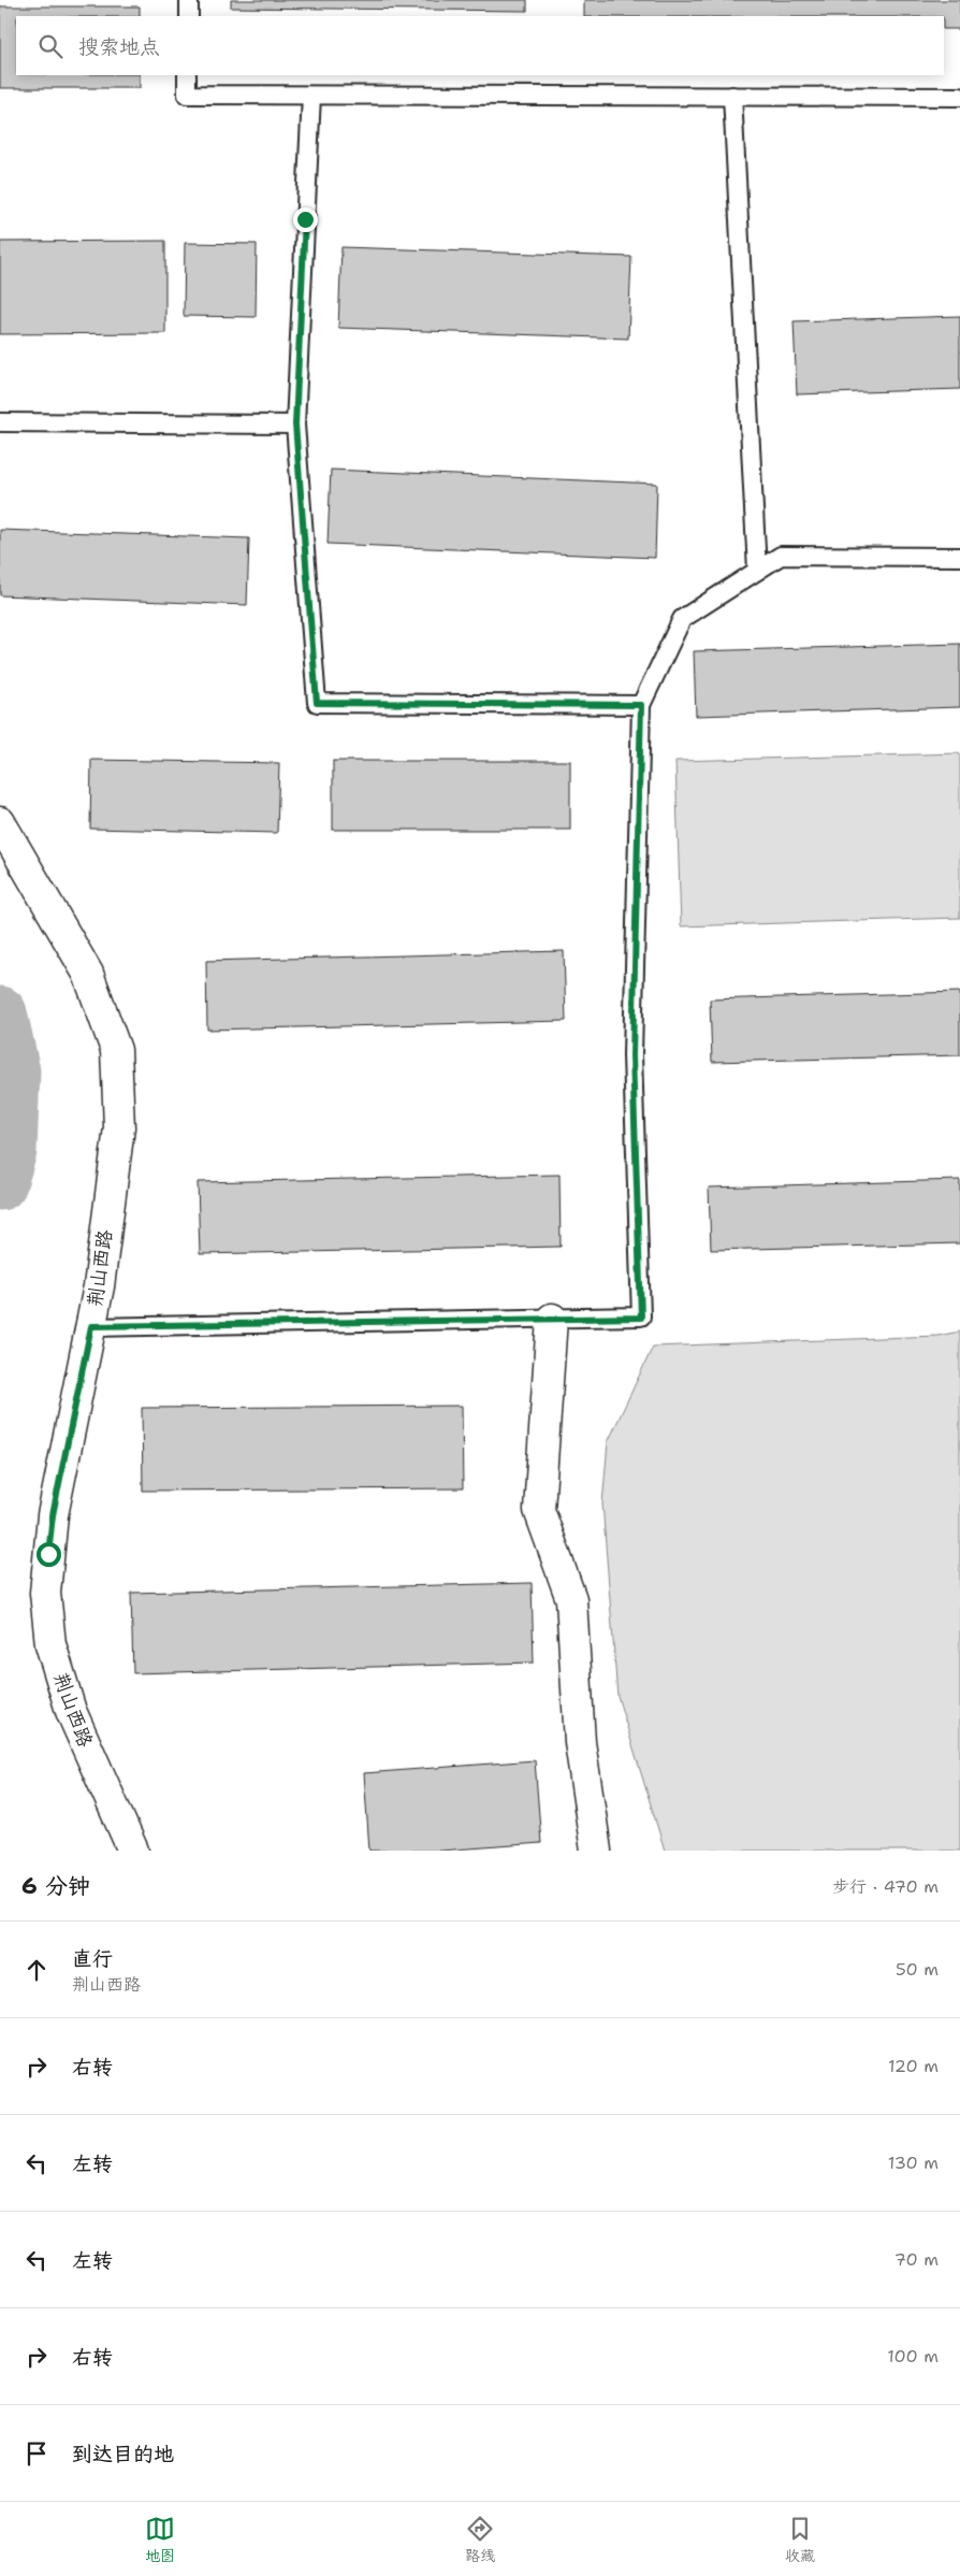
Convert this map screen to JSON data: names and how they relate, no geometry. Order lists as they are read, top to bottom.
{
  "streets": {
    "street": ["荆山西路"]
  },
  "page": {
    "search": "搜索地点",
    "heading": ["6 分钟", "步行 · 470 m"],
    "list": [
      ["直行", "荆山西路", "50 m"],
      ["右转", "120 m"],
      ["左转", "130 m"],
      ["左转", "70 m"],
      ["右转", "100 m"],
      "到达目的地"
    ],
    "nav": ["地图", "路线", "收藏"]
  }
}
